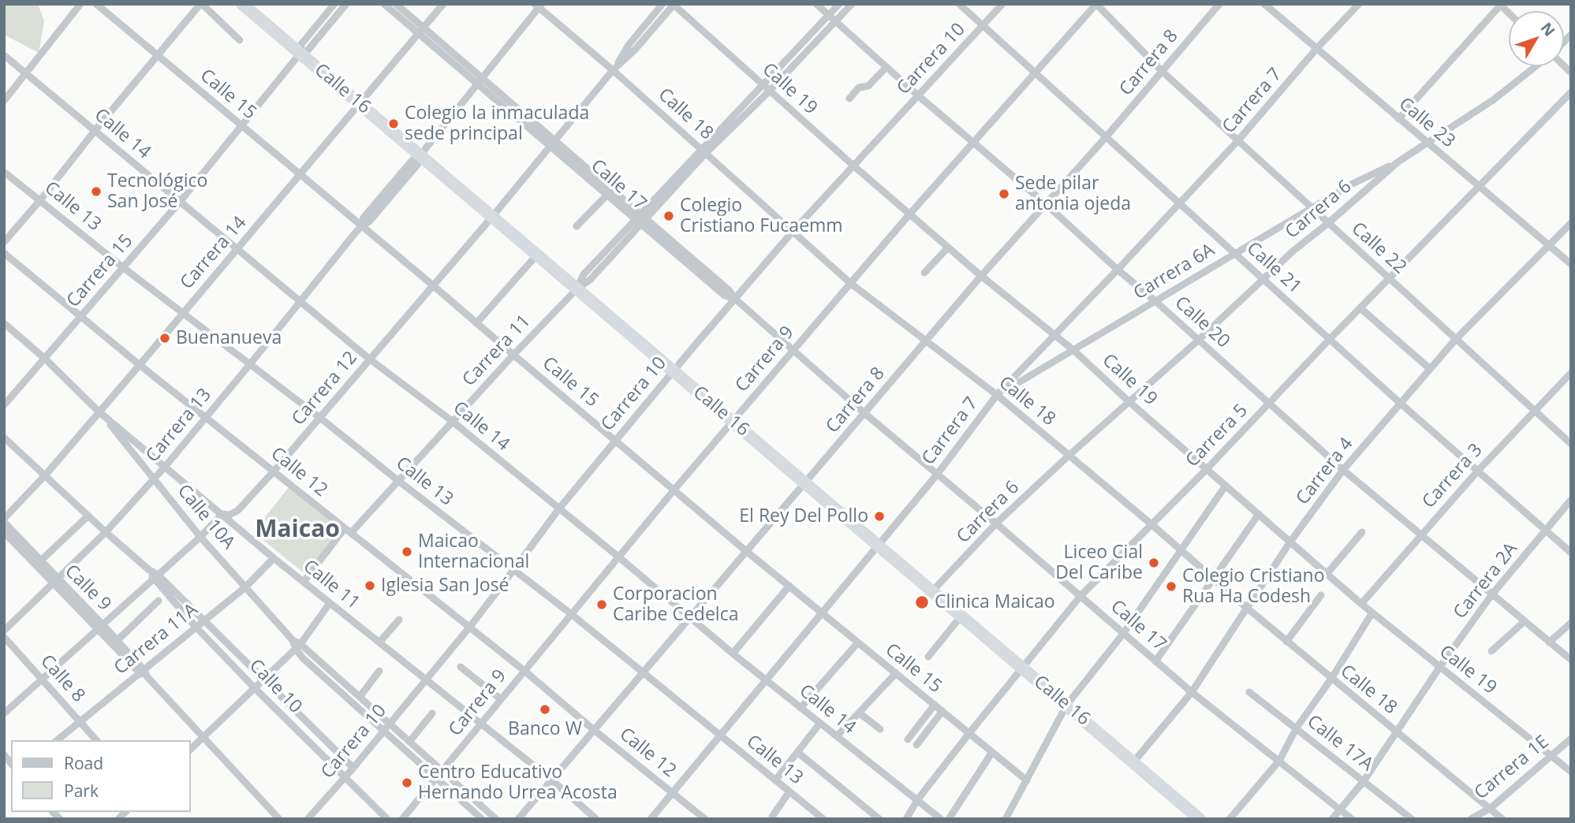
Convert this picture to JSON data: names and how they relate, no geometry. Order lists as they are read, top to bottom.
{
  "streets": {
    "highway": ["Calle 16"],
    "street": [
      "Carrera 10",
      "Carrera 8",
      "Calle 19",
      "Calle 15",
      "Carrera 7",
      "Calle 18",
      "Calle 23",
      "Calle 14",
      "Calle 17",
      "Calle 13",
      "Carrera 6",
      "Calle 22",
      "Carrera 14",
      "Calle 21",
      "Carrera 15",
      "Carrera 6A",
      "Calle 20",
      "Carrera 11",
      "Carrera 9",
      "Carrera 12",
      "Carrera 13",
      "Carrera 5",
      "Carrera 4",
      "Calle 12",
      "Carrera 3",
      "Calle 10A",
      "Carrera 2A",
      "Calle 11",
      "Calle 9",
      "Carrera 11A",
      "Calle 8",
      "Calle 10",
      "Calle 17A",
      "Carrera 1E"
    ]
  },
  "crossings": [
    ["Carrera 10", "Calle 16"],
    ["Carrera 10", "Calle 19"],
    ["Carrera 10", "Calle 15"],
    ["Carrera 10", "Calle 18"],
    ["Carrera 10", "Calle 14"],
    ["Carrera 10", "Calle 17"],
    ["Carrera 10", "Calle 13"],
    ["Carrera 10", "Calle 21"],
    ["Carrera 10", "Calle 20"],
    ["Carrera 10", "Calle 12"],
    ["Carrera 10", "Calle 10A"],
    ["Carrera 10", "Calle 11"],
    ["Carrera 10", "Calle 10"],
    ["Carrera 8", "Calle 16"],
    ["Carrera 8", "Calle 19"],
    ["Carrera 8", "Calle 15"],
    ["Carrera 8", "Calle 18"],
    ["Carrera 8", "Calle 14"],
    ["Carrera 8", "Calle 17"],
    ["Carrera 8", "Calle 13"],
    ["Carrera 8", "Calle 22"],
    ["Carrera 8", "Calle 21"],
    ["Carrera 8", "Calle 20"],
    ["Carrera 8", "Calle 12"],
    ["Carrera 8", "Calle 11"],
    ["Calle 16", "Carrera 7"],
    ["Calle 16", "Carrera 6"],
    ["Calle 16", "Carrera 14"],
    ["Calle 16", "Carrera 15"],
    ["Calle 16", "Carrera 11"],
    ["Calle 16", "Carrera 9"],
    ["Calle 16", "Carrera 12"],
    ["Calle 16", "Carrera 13"],
    ["Calle 16", "Carrera 5"],
    ["Calle 16", "Carrera 4"],
    ["Calle 19", "Carrera 7"],
    ["Calle 19", "Carrera 6"],
    ["Calle 19", "Carrera 6A"],
    ["Calle 19", "Carrera 11"],
    ["Calle 19", "Carrera 9"],
    ["Calle 19", "Carrera 12"],
    ["Calle 19", "Carrera 5"],
    ["Calle 19", "Carrera 4"],
    ["Calle 19", "Carrera 3"],
    ["Calle 19", "Carrera 2A"],
    ["Calle 19", "Carrera 1E"],
    ["Calle 15", "Carrera 7"],
    ["Calle 15", "Carrera 14"],
    ["Calle 15", "Carrera 15"],
    ["Calle 15", "Carrera 11"],
    ["Calle 15", "Carrera 9"],
    ["Calle 15", "Carrera 12"],
    ["Calle 15", "Carrera 13"],
    ["Calle 15", "Carrera 5"],
    ["Carrera 7", "Calle 18"],
    ["Carrera 7", "Calle 23"],
    ["Carrera 7", "Calle 14"],
    ["Carrera 7", "Calle 17"],
    ["Carrera 7", "Calle 13"],
    ["Carrera 7", "Calle 22"],
    ["Carrera 7", "Calle 21"],
    ["Carrera 7", "Carrera 6A"],
    ["Carrera 7", "Calle 20"],
    ["Carrera 7", "Calle 12"],
    ["Calle 18", "Carrera 6"],
    ["Calle 18", "Carrera 6A"],
    ["Calle 18", "Carrera 11"],
    ["Calle 18", "Carrera 9"],
    ["Calle 18", "Carrera 12"],
    ["Calle 18", "Carrera 13"],
    ["Calle 18", "Carrera 5"],
    ["Calle 18", "Carrera 4"],
    ["Calle 18", "Carrera 2A"],
    ["Calle 18", "Carrera 1E"],
    ["Calle 23", "Carrera 6"],
    ["Calle 23", "Carrera 5"],
    ["Calle 23", "Carrera 4"],
    ["Calle 14", "Carrera 14"],
    ["Calle 14", "Carrera 15"],
    ["Calle 14", "Carrera 11"],
    ["Calle 14", "Carrera 9"],
    ["Calle 14", "Carrera 12"],
    ["Calle 14", "Carrera 13"],
    ["Calle 14", "Carrera 5"],
    ["Calle 17", "Carrera 6"],
    ["Calle 17", "Carrera 14"],
    ["Calle 17", "Carrera 11"],
    ["Calle 17", "Carrera 9"],
    ["Calle 17", "Carrera 12"],
    ["Calle 17", "Carrera 13"],
    ["Calle 17", "Carrera 5"],
    ["Calle 17", "Carrera 4"],
    ["Calle 17", "Carrera 2A"],
    ["Calle 13", "Carrera 14"],
    ["Calle 13", "Carrera 15"],
    ["Calle 13", "Carrera 11"],
    ["Calle 13", "Carrera 9"],
    ["Calle 13", "Carrera 12"],
    ["Calle 13", "Carrera 13"],
    ["Carrera 6", "Calle 22"],
    ["Carrera 6", "Calle 21"],
    ["Carrera 6", "Carrera 6A"],
    ["Carrera 6", "Calle 20"],
    ["Calle 22", "Carrera 6A"],
    ["Calle 22", "Carrera 9"],
    ["Calle 22", "Carrera 5"],
    ["Calle 22", "Carrera 4"],
    ["Calle 22", "Carrera 3"],
    ["Carrera 14", "Calle 12"],
    ["Carrera 14", "Calle 10A"],
    ["Carrera 14", "Calle 11"],
    ["Carrera 14", "Calle 9"],
    ["Carrera 14", "Calle 10"],
    ["Calle 21", "Carrera 6A"],
    ["Calle 21", "Carrera 9"],
    ["Calle 21", "Carrera 5"],
    ["Calle 21", "Carrera 4"],
    ["Calle 21", "Carrera 3"],
    ["Calle 21", "Carrera 2A"],
    ["Carrera 15", "Calle 12"],
    ["Carrera 15", "Calle 11"],
    ["Carrera 6A", "Calle 20"],
    ["Calle 20", "Carrera 11"],
    ["Calle 20", "Carrera 9"],
    ["Calle 20", "Carrera 5"],
    ["Calle 20", "Carrera 4"],
    ["Calle 20", "Carrera 3"],
    ["Calle 20", "Carrera 2A"],
    ["Carrera 11", "Calle 12"],
    ["Carrera 9", "Calle 12"],
    ["Carrera 9", "Calle 10A"],
    ["Carrera 9", "Calle 11"],
    ["Carrera 12", "Calle 12"],
    ["Carrera 12", "Calle 10A"],
    ["Carrera 12", "Calle 11"],
    ["Carrera 12", "Calle 9"],
    ["Carrera 12", "Calle 8"],
    ["Carrera 12", "Calle 10"],
    ["Carrera 13", "Calle 12"],
    ["Carrera 13", "Calle 10A"],
    ["Carrera 13", "Calle 11"],
    ["Carrera 13", "Calle 9"],
    ["Carrera 13", "Calle 10"],
    ["Calle 10A", "Calle 11"],
    ["Calle 10A", "Carrera 11A"],
    ["Carrera 2A", "Calle 17A"],
    ["Calle 11", "Carrera 11A"],
    ["Calle 9", "Carrera 11A"],
    ["Carrera 11A", "Calle 8"],
    ["Carrera 11A", "Calle 10"]
  ],
  "districts": ["Maicao"],
  "places": [
    "Colegio la inmaculada sede principal",
    "Tecnológico San José",
    "Sede pilar antonia ojeda",
    "Colegio Cristiano Fucaemm",
    "Buenanueva",
    "El Rey Del Pollo",
    "Maicao Internacional",
    "Liceo Cial Del Caribe",
    "Iglesia San José",
    "Colegio Cristiano Rua Ha Codesh",
    "Clinica Maicao",
    "Corporacion Caribe Cedelca",
    "Banco W",
    "Centro Educativo Hernando Urrea Acosta"
  ],
  "legend": ["Road", "Park"],
  "north": "top right"
}
